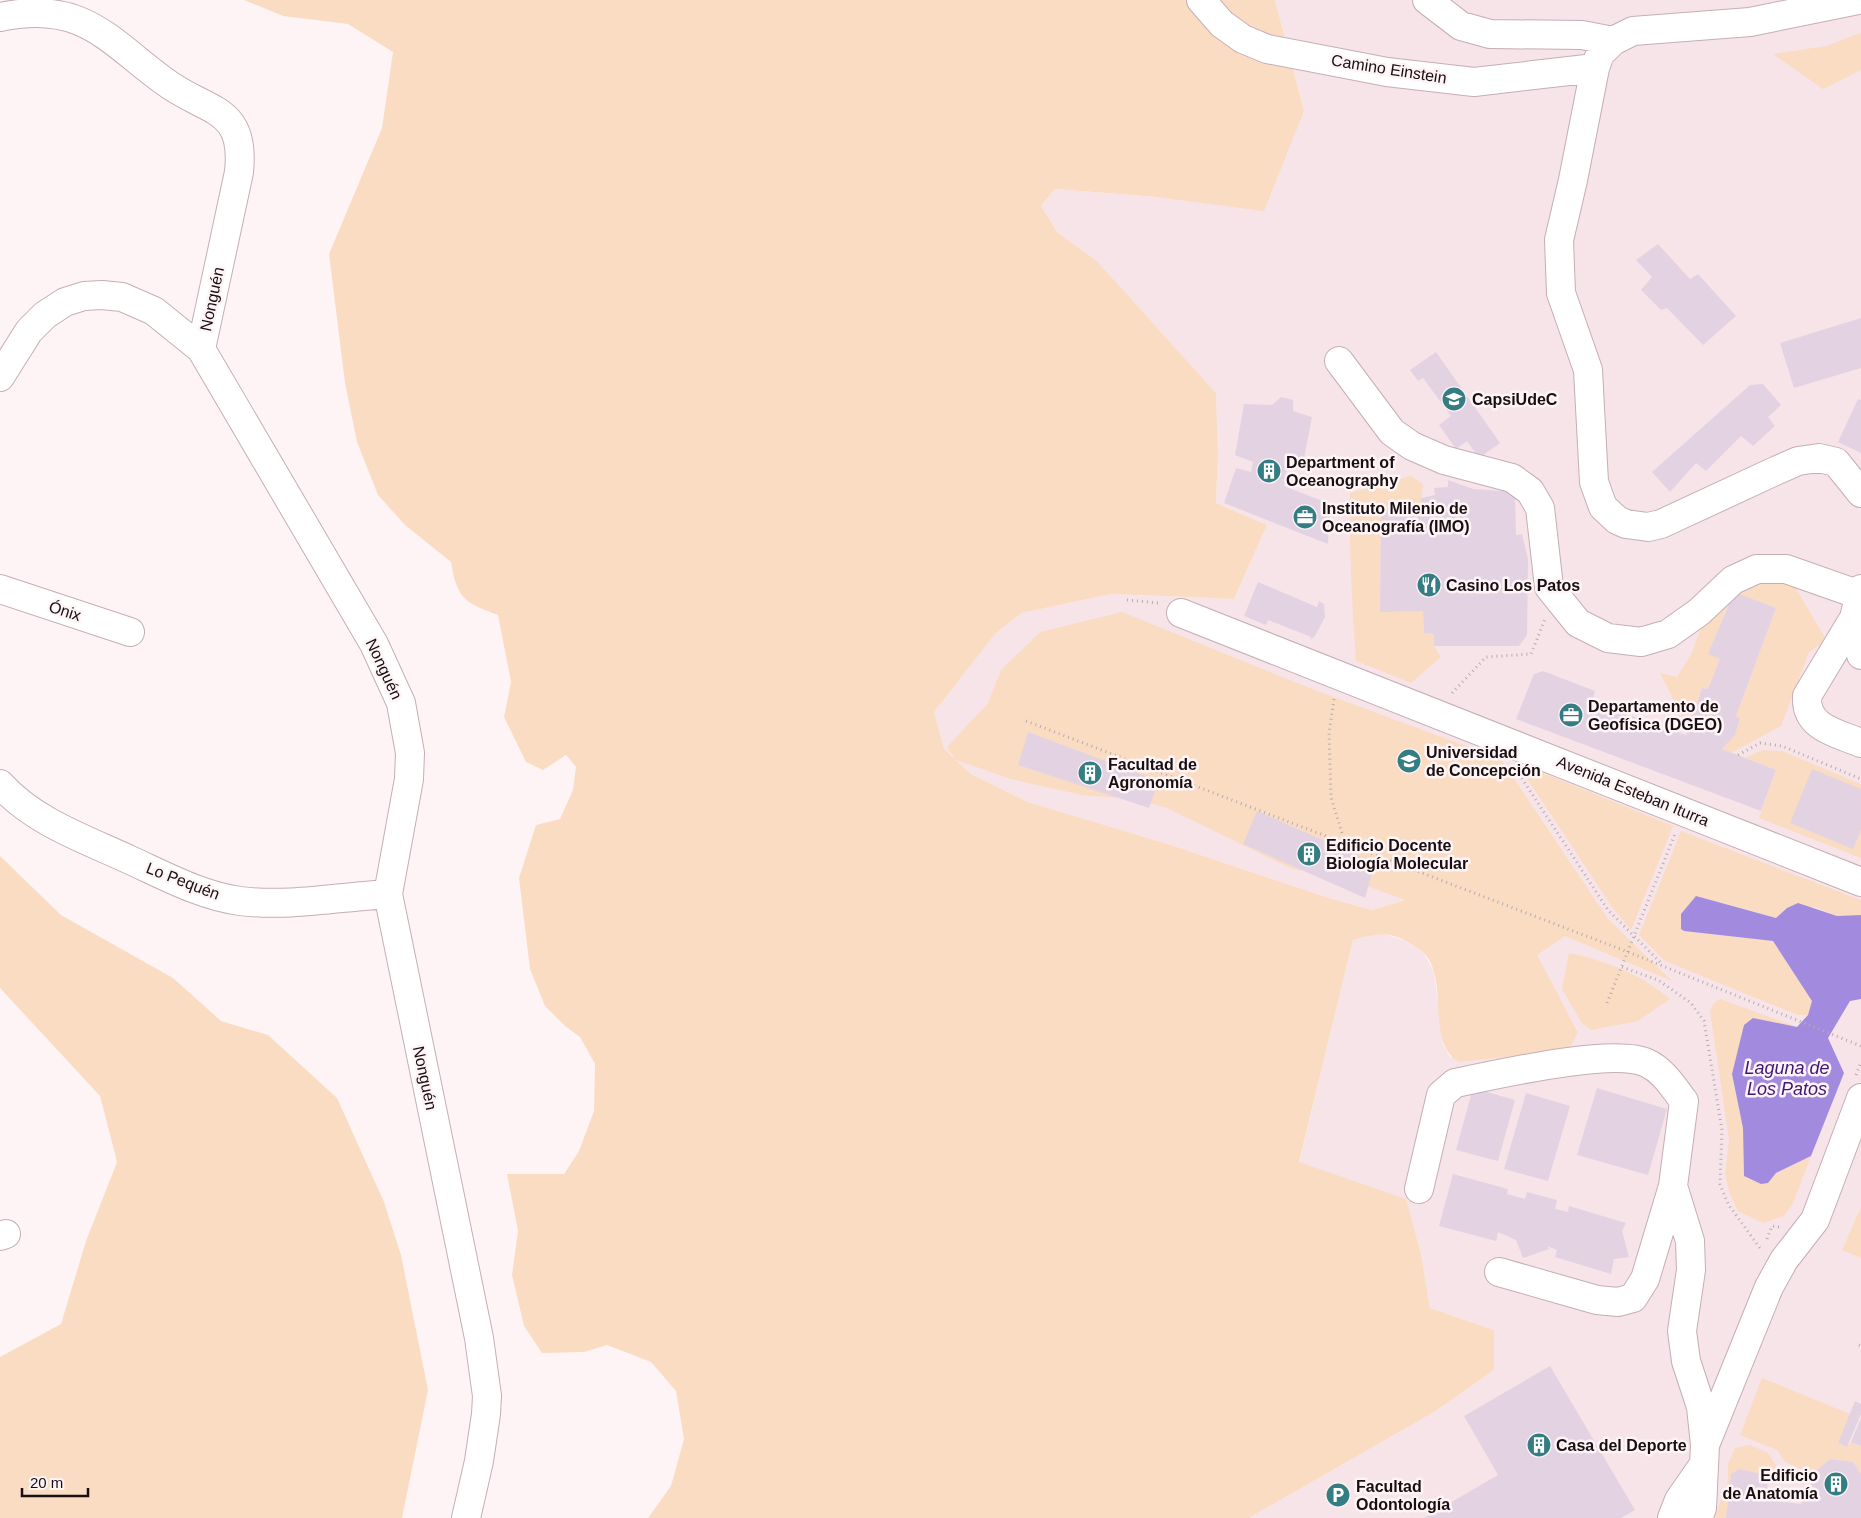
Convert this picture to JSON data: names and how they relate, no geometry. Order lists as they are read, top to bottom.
{
  "streets": {
    "street": [
      "Camino Einstein",
      "Nonguén",
      "Ónix",
      "Avenida Esteban Iturra",
      "Lo Pequén"
    ]
  },
  "crossings": [
    ["Nonguén", "Lo Pequén"]
  ],
  "water": ["Laguna de Los Patos"],
  "places": {
    "school or university": ["CapsiUdeC", "Universidad de Concepción"],
    "building": [
      "Department of Oceanography",
      "Facultad de Agronomía",
      "Edificio Docente Biología Molecular",
      "Casa del Deporte",
      "Edificio de Anatomía"
    ],
    "office": ["Instituto Milenio de Oceanografía (IMO)", "Departamento de Geofísica (DGEO)"],
    "restaurant": ["Casino Los Patos"],
    "parking": ["Facultad Odontología"]
  },
  "scale_bar": "20 m"
}
